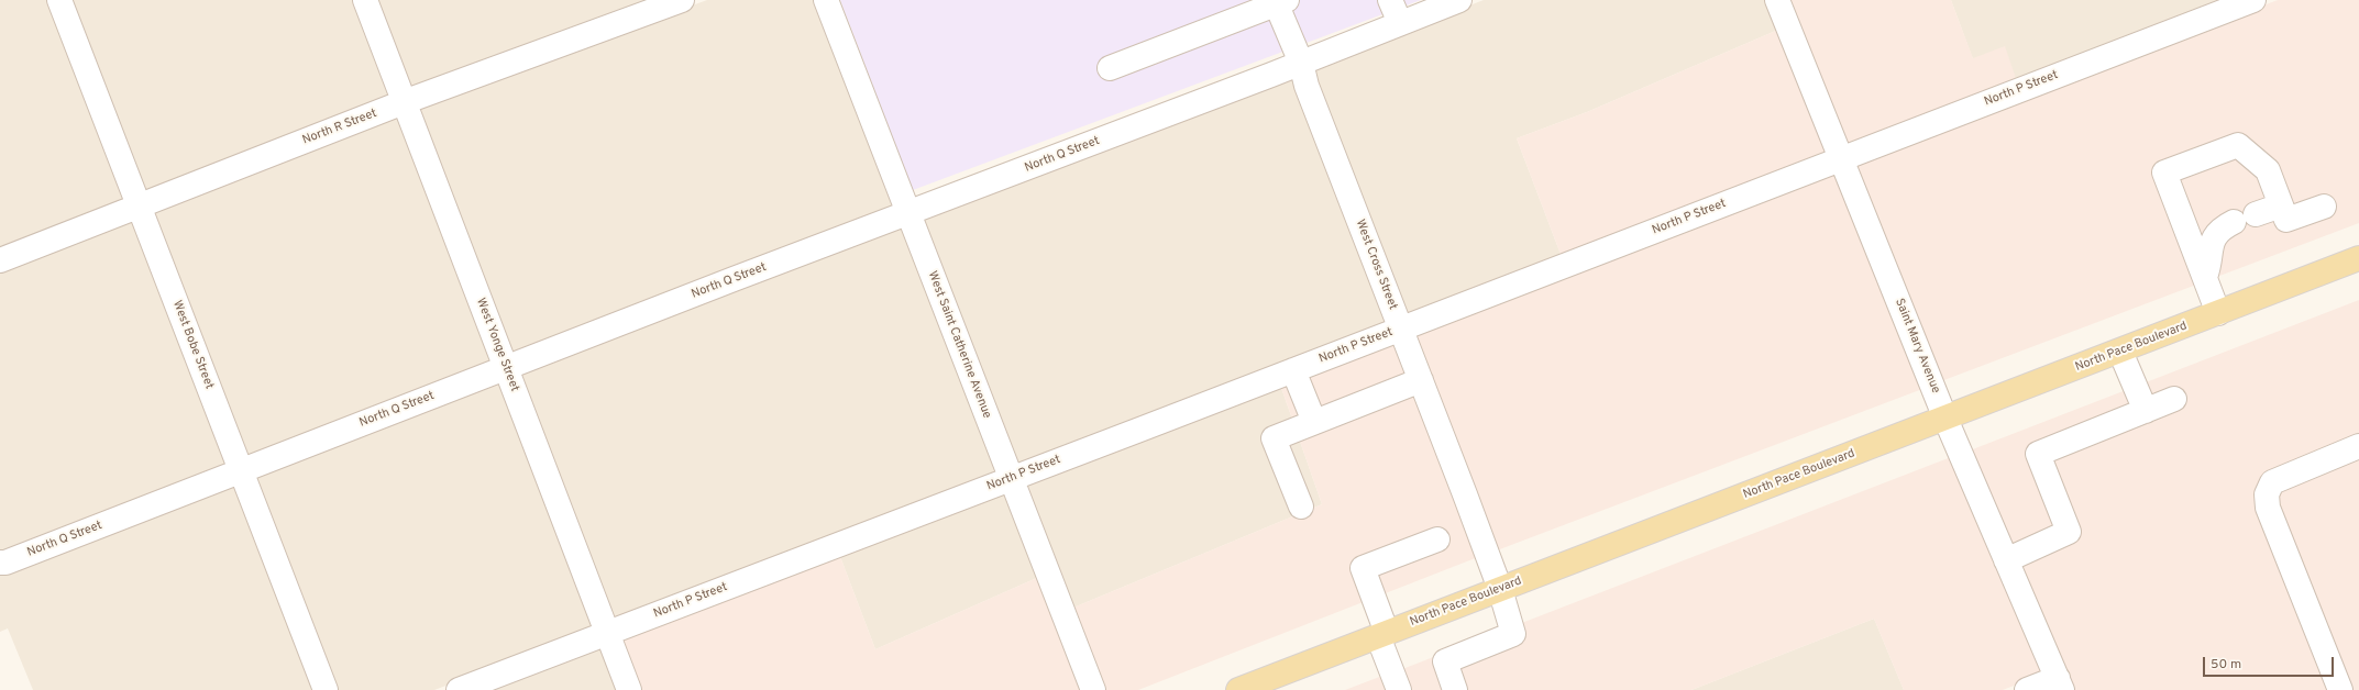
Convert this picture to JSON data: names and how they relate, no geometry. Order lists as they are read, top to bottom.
{
  "streets": {
    "main road": ["North Pace Boulevard"],
    "street": [
      "North P Street",
      "North R Street",
      "North Q Street",
      "West Cross Street",
      "West Bobe Street",
      "West Yonge Street",
      "West Saint Catherine Avenue",
      "Saint Mary Avenue"
    ]
  },
  "crossings": [
    ["North P Street", "West Cross Street"],
    ["North P Street", "West Yonge Street"],
    ["North P Street", "West Saint Catherine Avenue"],
    ["North P Street", "Saint Mary Avenue"],
    ["North R Street", "West Bobe Street"],
    ["North R Street", "West Yonge Street"],
    ["North Q Street", "West Cross Street"],
    ["North Q Street", "West Bobe Street"],
    ["North Q Street", "West Yonge Street"],
    ["North Q Street", "West Saint Catherine Avenue"],
    ["West Cross Street", "North Pace Boulevard"],
    ["Saint Mary Avenue", "North Pace Boulevard"]
  ],
  "scale_bar": "50 m"
}
